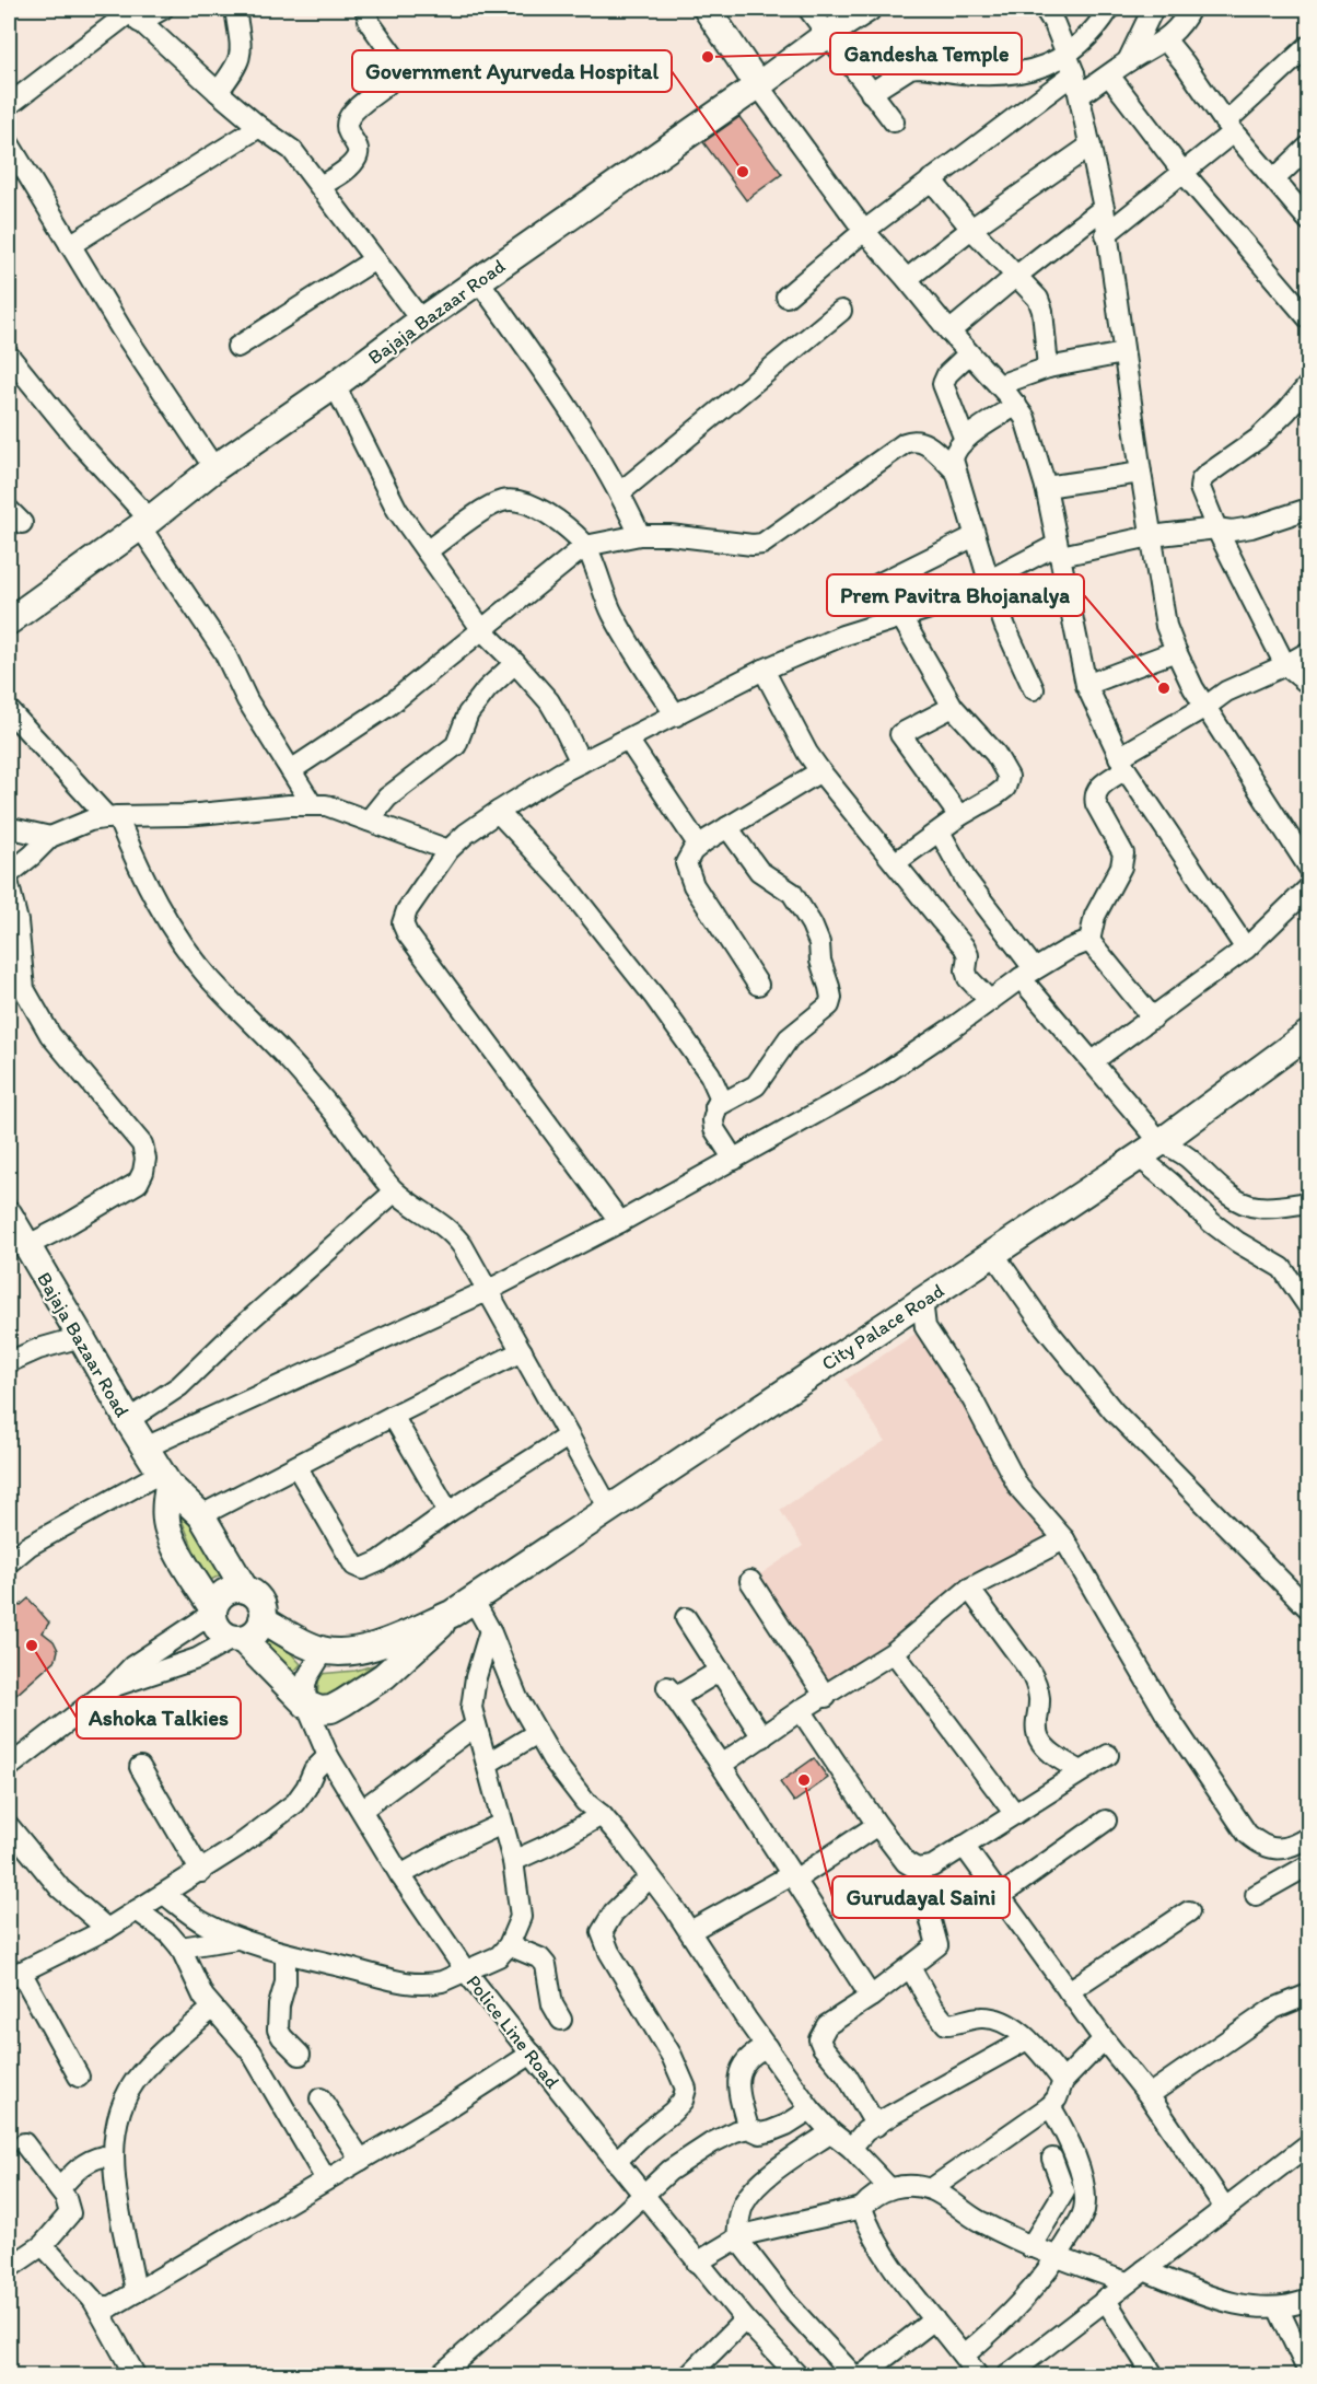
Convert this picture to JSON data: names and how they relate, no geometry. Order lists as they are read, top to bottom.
{
  "streets": {
    "street": ["Bajaja Bazaar Road", "City Palace Road", "Police Line Road"]
  },
  "crossings": [
    ["City Palace Road", "Police Line Road"]
  ],
  "places": [
    "Gandesha Temple",
    "Government Ayurveda Hospital",
    "Prem Pavitra Bhojanalya",
    "Ashoka Talkies",
    "Gurudayal Saini"
  ]
}
